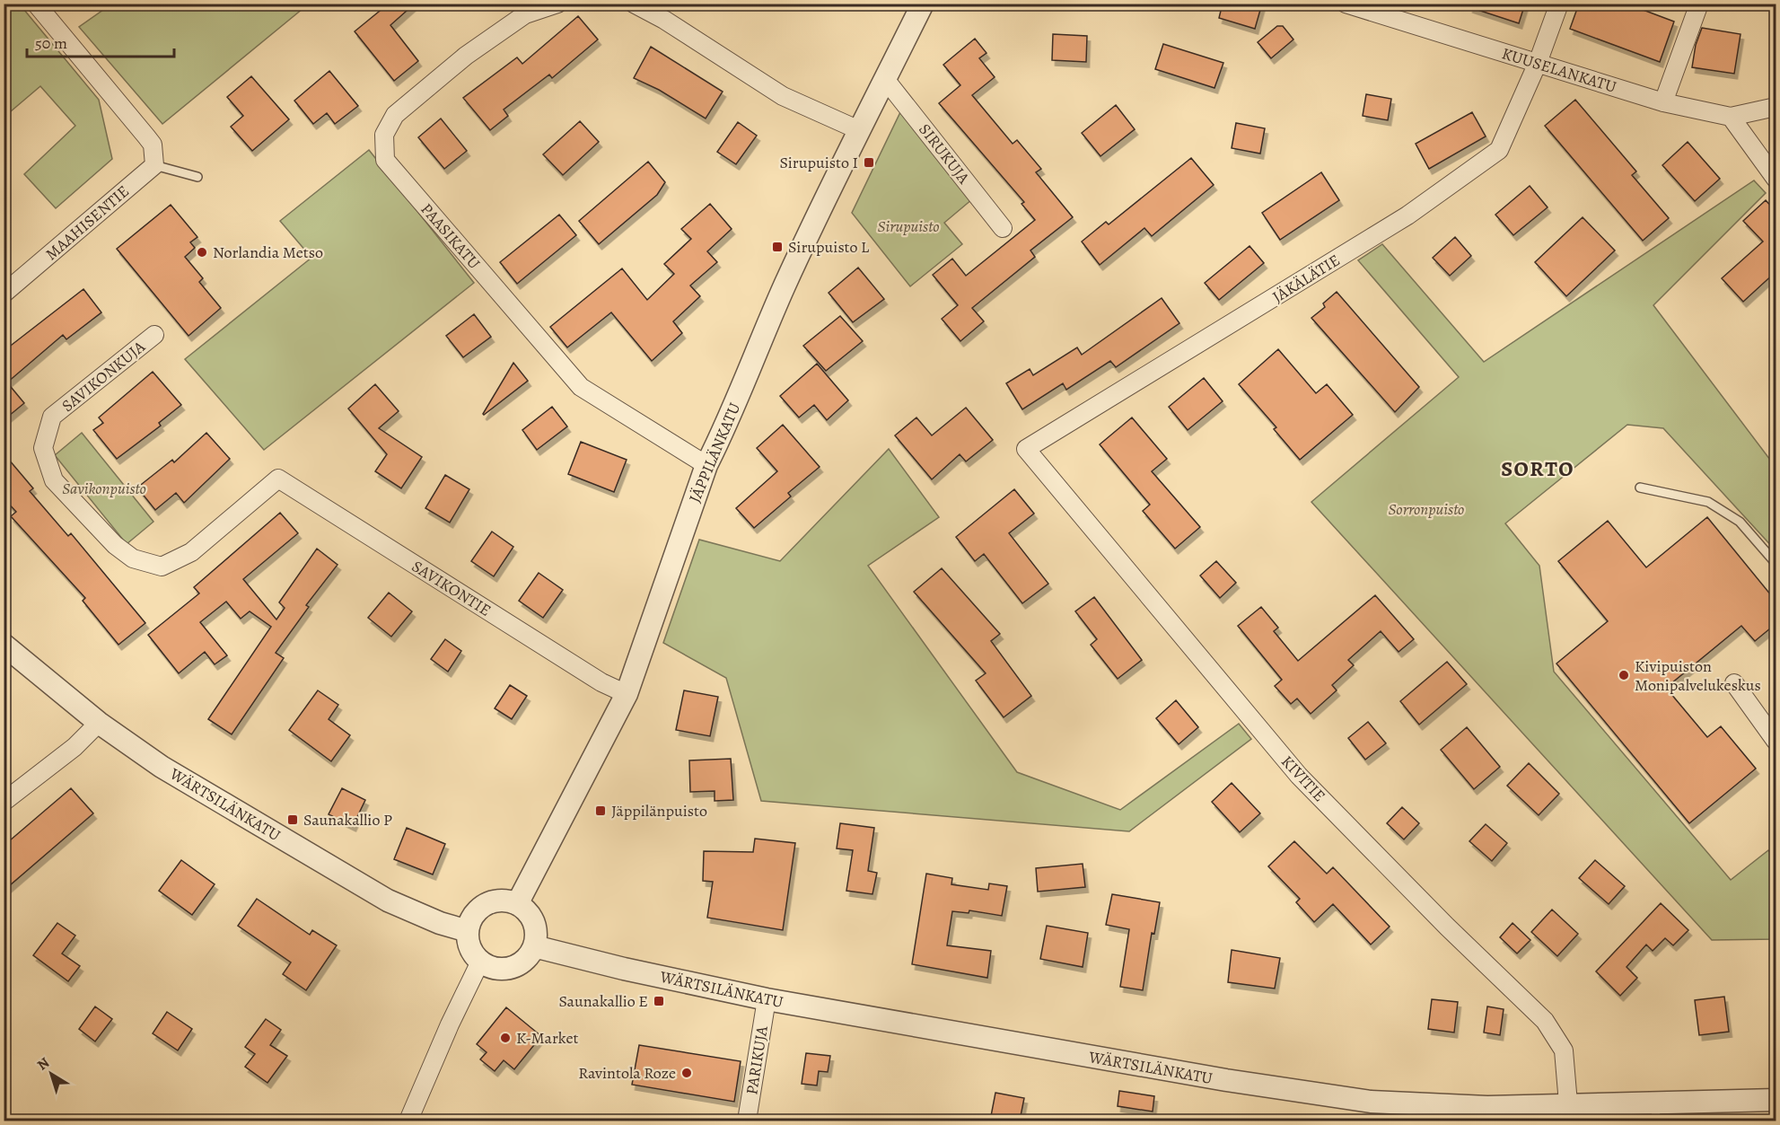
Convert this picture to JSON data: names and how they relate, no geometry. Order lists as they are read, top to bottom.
{
  "streets": {
    "street": [
      "KUUSELANKATU",
      "SIRUKUJA",
      "MAAHISENTIE",
      "PAASIKATU",
      "JÄKÄLÄTIE",
      "SAVIKONKUJA",
      "JÄPPILÄNKATU",
      "SAVIKONTIE",
      "KIVITIE",
      "WÄRTSILÄNKATU",
      "PARIKUJA"
    ]
  },
  "crossings": [
    ["KUUSELANKATU", "JÄKÄLÄTIE"],
    ["SIRUKUJA", "JÄPPILÄNKATU"],
    ["PAASIKATU", "JÄPPILÄNKATU"],
    ["JÄKÄLÄTIE", "KIVITIE"],
    ["SAVIKONKUJA", "SAVIKONTIE"],
    ["JÄPPILÄNKATU", "SAVIKONTIE"],
    ["JÄPPILÄNKATU", "WÄRTSILÄNKATU"],
    ["KIVITIE", "WÄRTSILÄNKATU"],
    ["WÄRTSILÄNKATU", "PARIKUJA"]
  ],
  "districts": ["SORTO"],
  "parks": ["Sirupuisto", "Savikonpuisto", "Sorronpuisto"],
  "places": {
    "transit": [
      "Sirupuisto I",
      "Sirupuisto L",
      "Jäppilänpuisto",
      "Saunakallio P",
      "Saunakallio E"
    ],
    "other": [
      "Norlandia Metso",
      "Kivipuiston Monipalvelukeskus",
      "K-Market",
      "Ravintola Roze"
    ]
  },
  "scale_bar": "50 m",
  "north": "top left"
}
